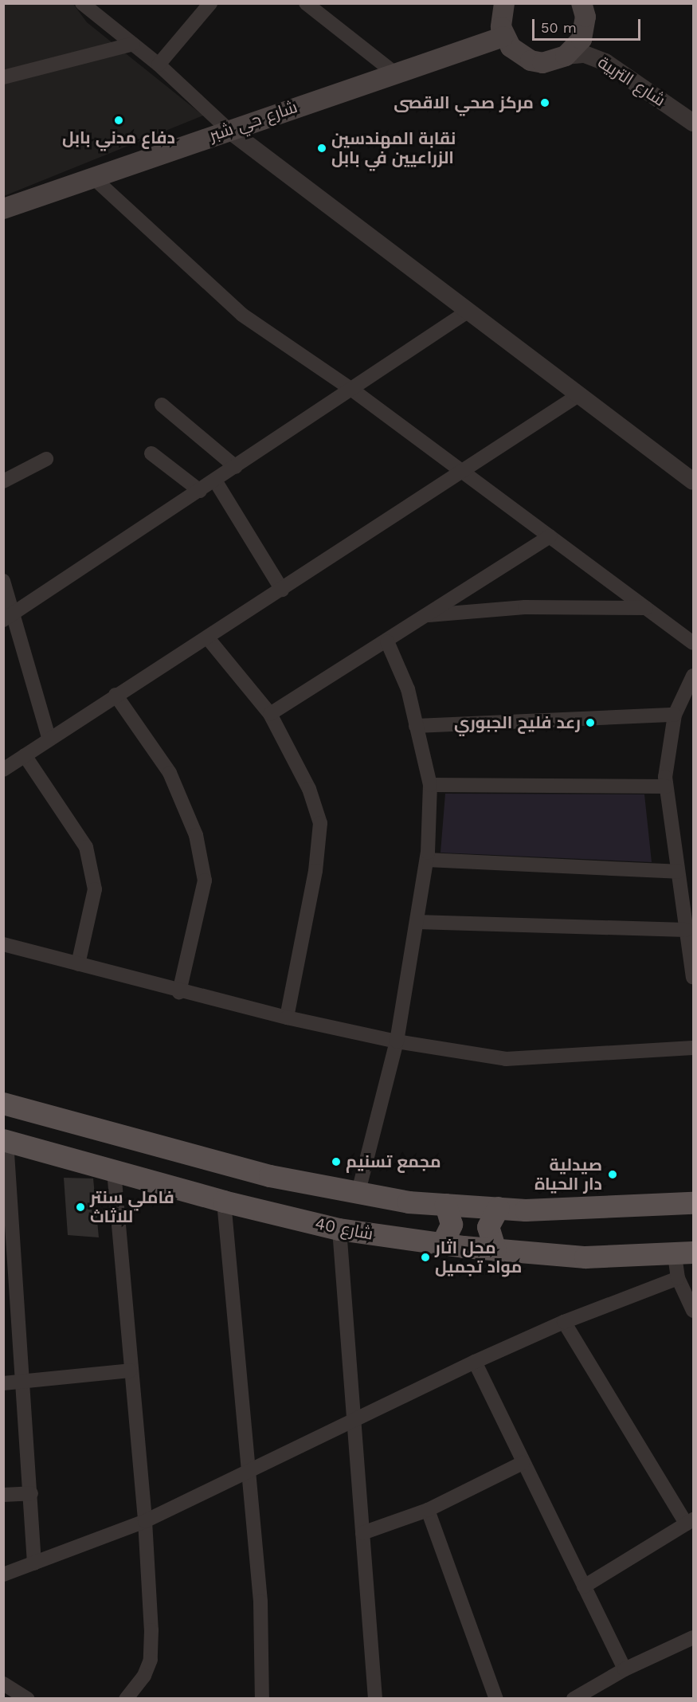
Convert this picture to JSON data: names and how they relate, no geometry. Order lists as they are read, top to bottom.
{
  "streets": {
    "main road": ["شارع حي شبر", "شارع 40"],
    "street": ["شارع التربية"]
  },
  "places": [
    "مركز صحي الاقصى",
    "دفاع مدني بابل",
    "نقابة المهندسين الزراعيين في بابل",
    "رعد فليح الجبوري",
    "مجمع تسنيم",
    "صيدلية دار الحياة",
    "فاملي سنتر للاثاث",
    "محل اثار مواد تجميل"
  ],
  "scale_bar": "50 m"
}
